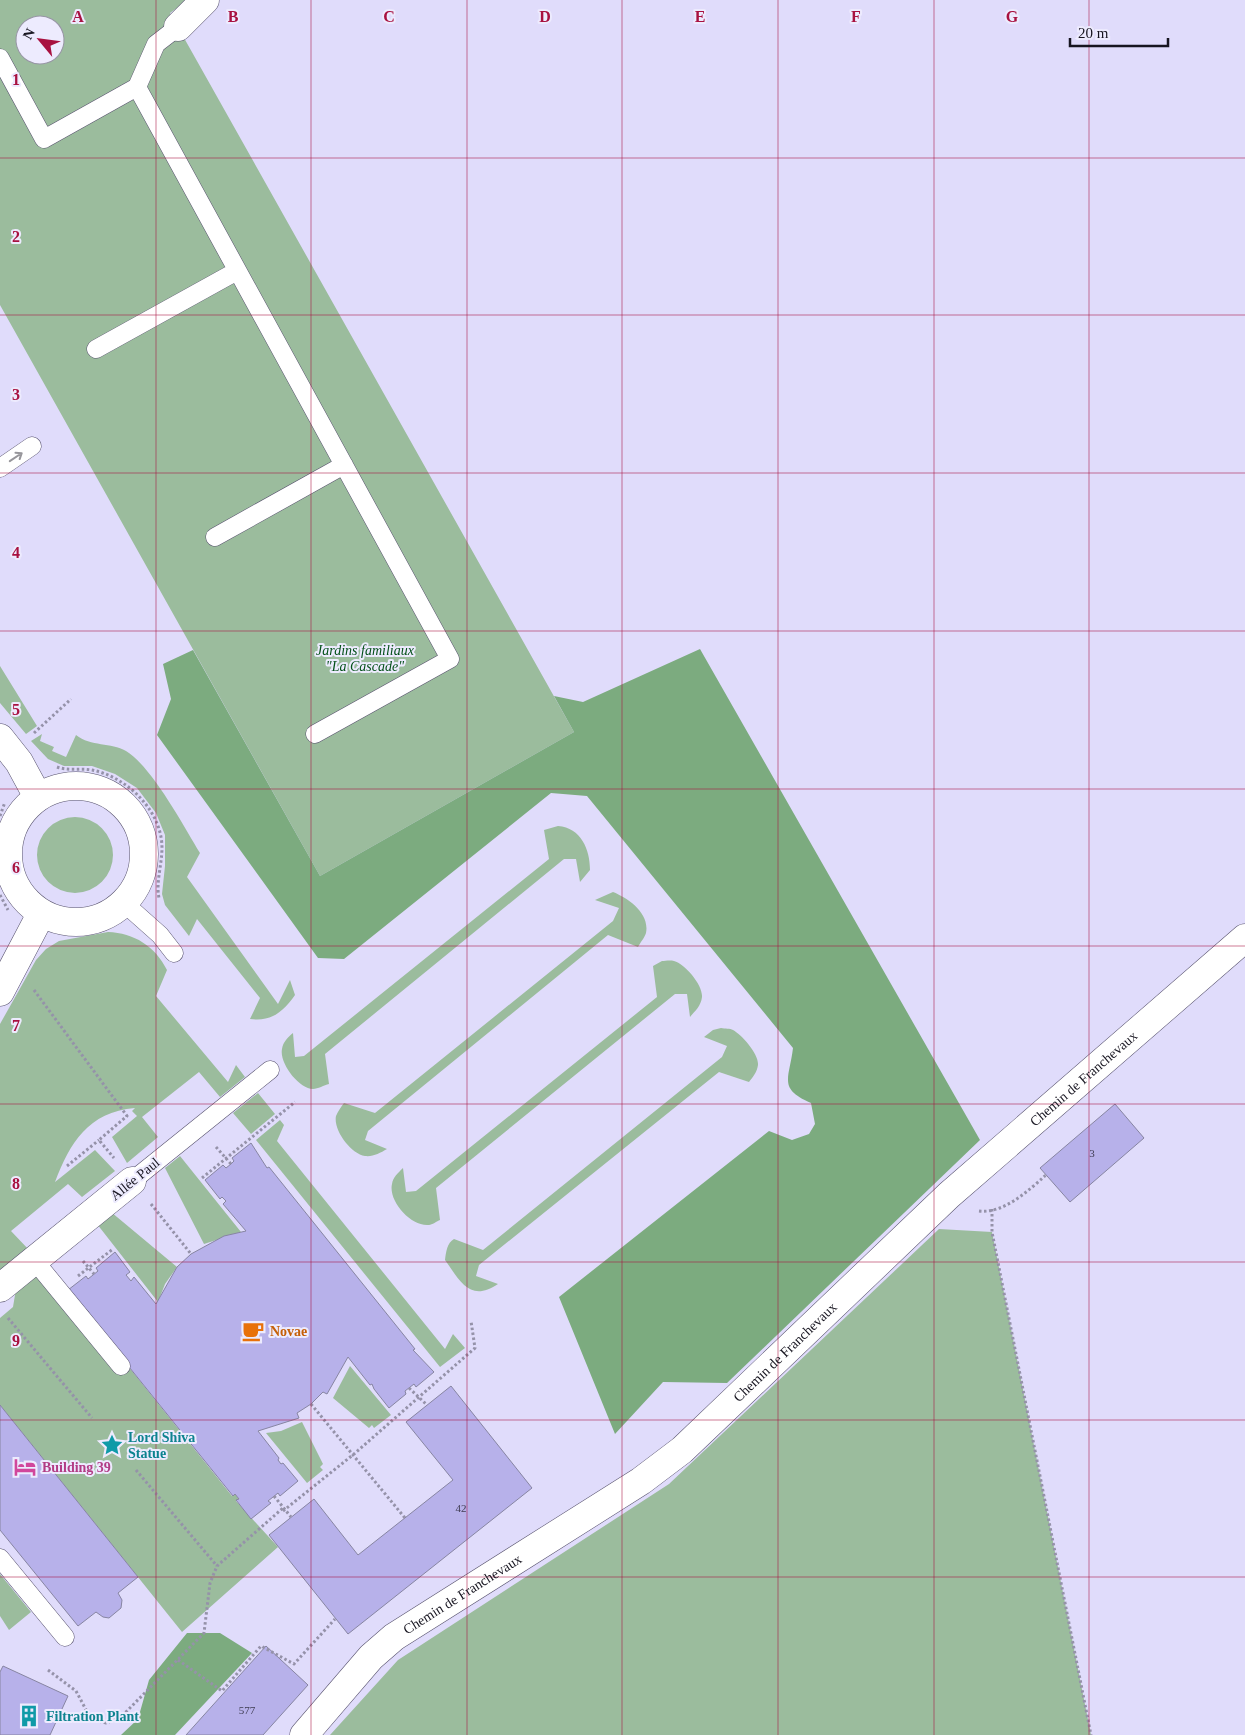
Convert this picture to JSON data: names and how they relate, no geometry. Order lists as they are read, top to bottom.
{
  "streets": {
    "street": ["Chemin de Franchevaux", "Allée Paul"]
  },
  "parks": ["Jardins familiaux \"La Cascade\""],
  "places": {
    "cafe": ["Novae"],
    "place": ["Lord Shiva Statue"],
    "hotel": ["Building 39"],
    "building": ["Filtration Plant"]
  },
  "house_numbers": ["3", "42", "577"],
  "scale_bar": "20 m",
  "north": "top left",
  "grid": {
    "columns": [
      "A",
      "B",
      "C",
      "D",
      "E",
      "F",
      "G"
    ],
    "rows": [
      "1",
      "2",
      "3",
      "4",
      "5",
      "6",
      "7",
      "8",
      "9"
    ]
  }
}
